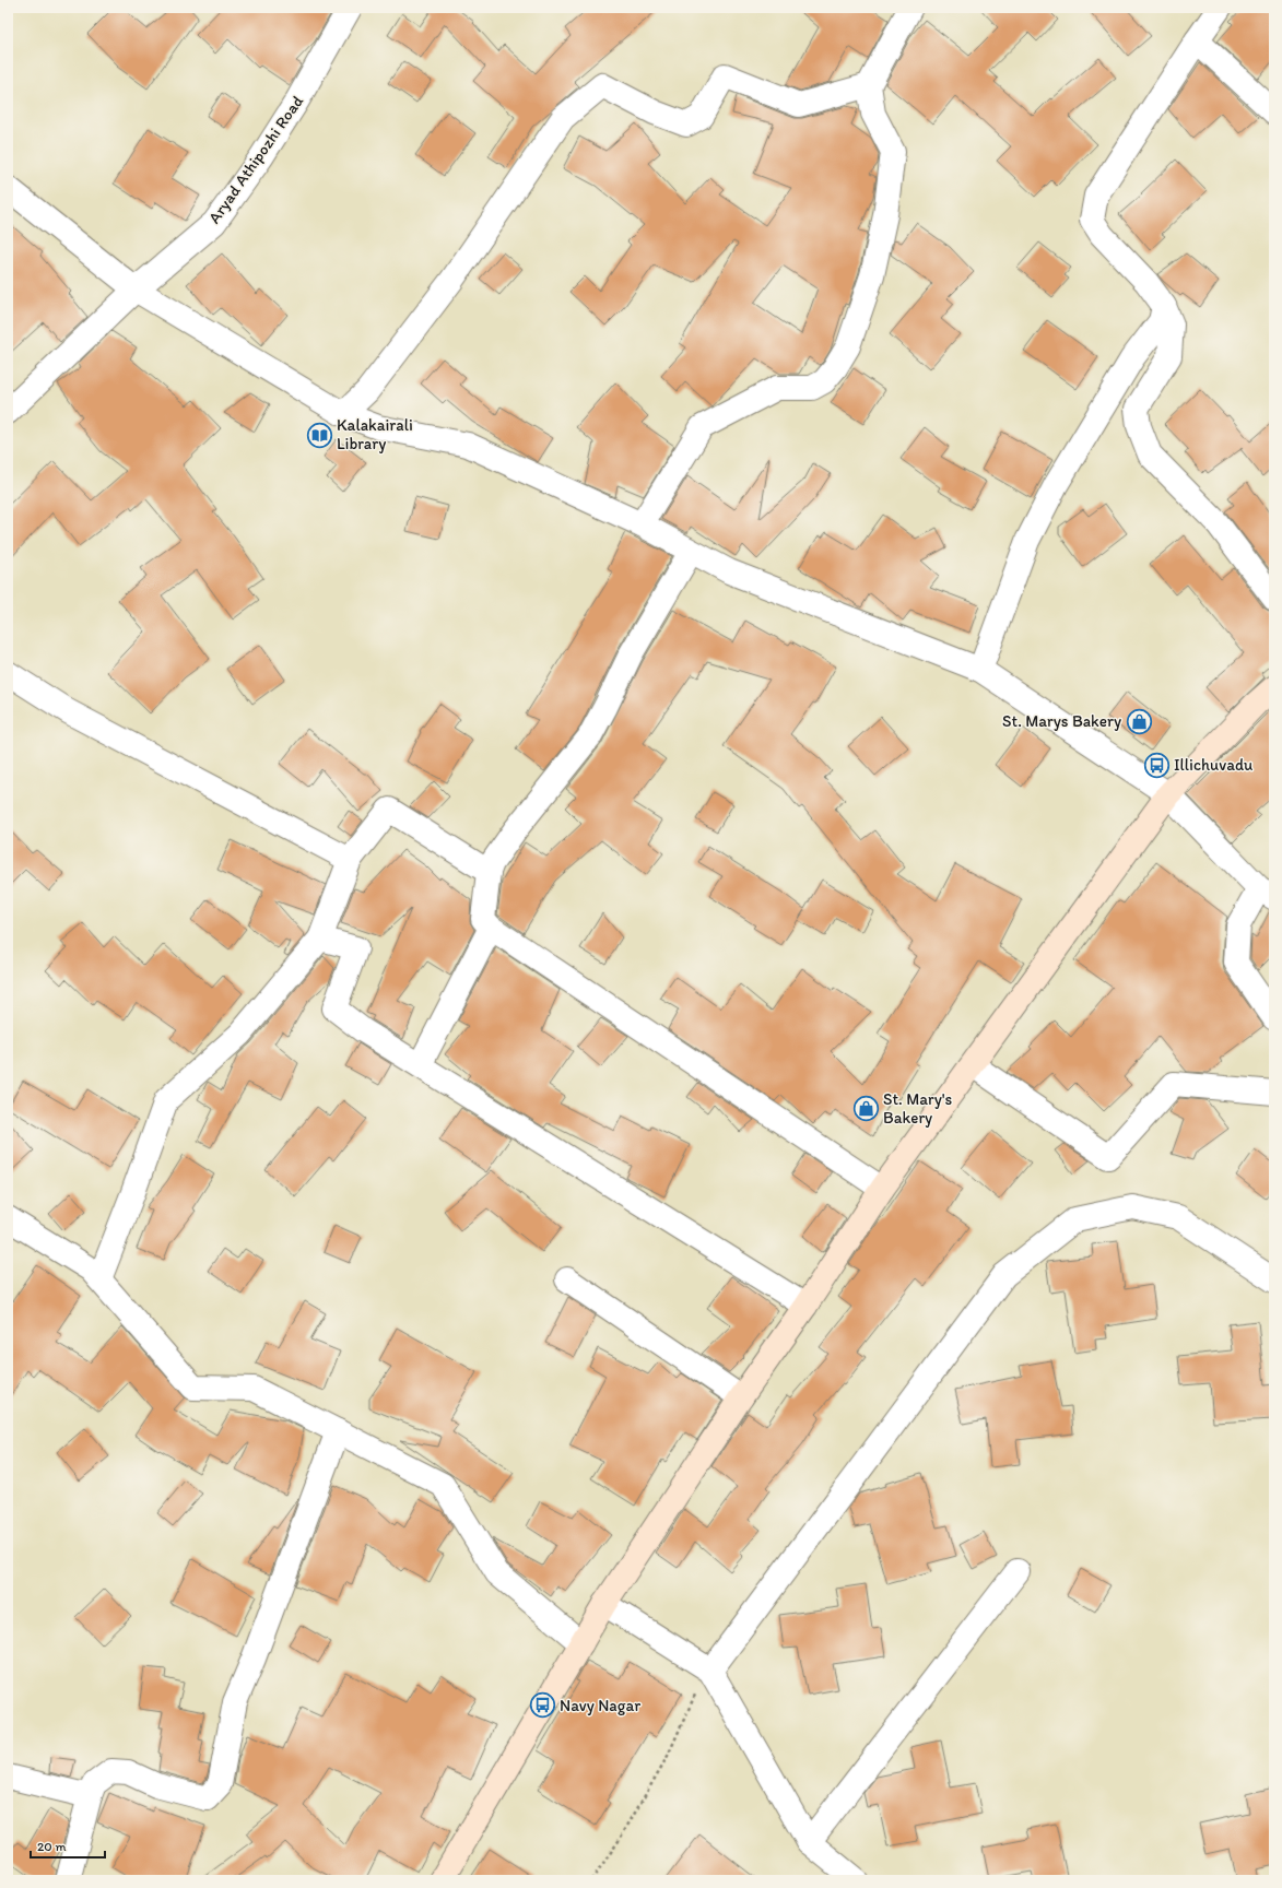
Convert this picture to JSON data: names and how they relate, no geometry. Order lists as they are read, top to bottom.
{
  "streets": {
    "street": ["Aryad Athipozhi Road"]
  },
  "places": {
    "library": ["Kalakairali Library"],
    "shop": ["St. Marys Bakery", "St. Mary's Bakery"],
    "bus stop": ["Illichuvadu", "Navy Nagar"]
  },
  "scale_bar": "20 m"
}
